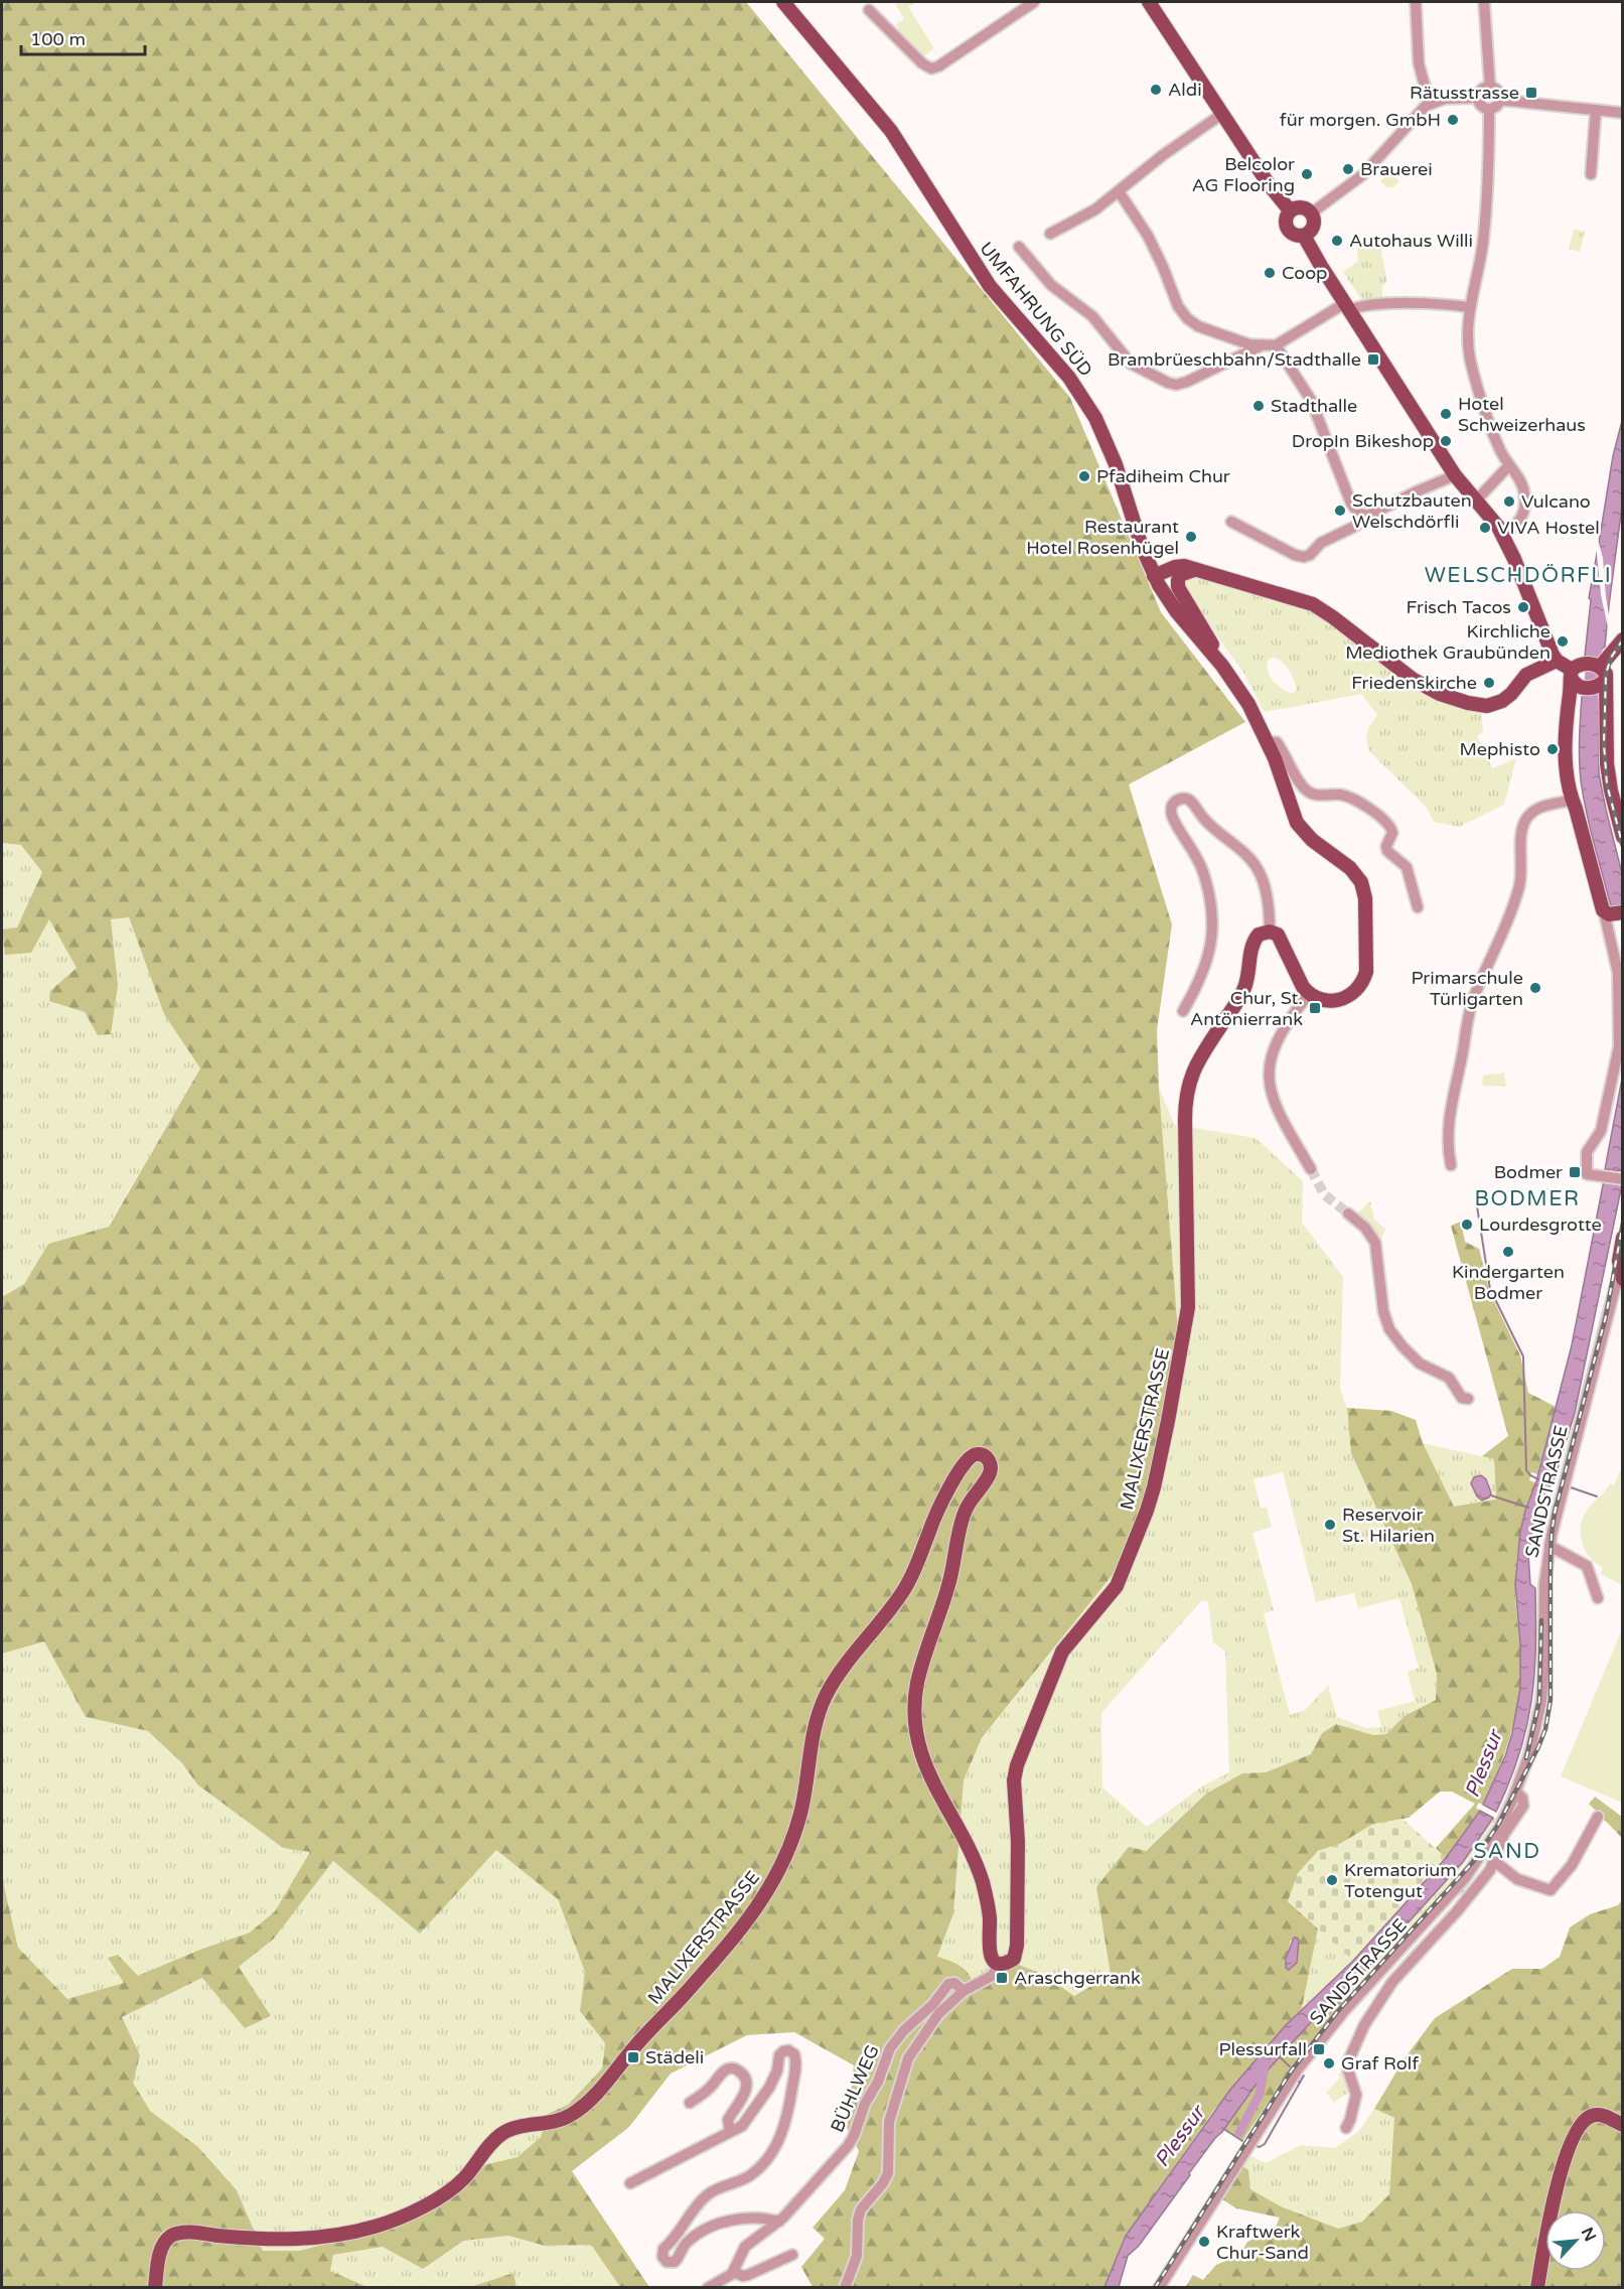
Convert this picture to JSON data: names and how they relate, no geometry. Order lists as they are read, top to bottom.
{
  "streets": {
    "main road": ["UMFAHRUNG SÜD", "MALIXERSTRASSE"],
    "street": ["SANDSTRASSE", "BÜHLWEG"]
  },
  "districts": ["WELSCHDÖRFLI", "BODMER", "SAND"],
  "water": ["Plessur"],
  "places": {
    "other": [
      "Aldi",
      "für morgen. GmbH",
      "Brauerei",
      "Belcolor AG Flooring",
      "Autohaus Willi",
      "Coop",
      "Stadthalle",
      "Hotel Schweizerhaus",
      "DropIn Bikeshop",
      "Pfadiheim Chur",
      "Vulcano",
      "Schutzbauten Welschdörfli",
      "VIVA Hostel",
      "Restaurant Hotel Rosenhügel",
      "Frisch Tacos",
      "Kirchliche Mediothek Graubünden",
      "Friedenskirche",
      "Mephisto",
      "Primarschule Türligarten",
      "Lourdesgrotte",
      "Kindergarten Bodmer",
      "Reservoir St. Hilarien",
      "Krematorium Totengut",
      "Graf Rolf",
      "Kraftwerk Chur-Sand"
    ],
    "transit": [
      "Rätusstrasse",
      "Brambrüeschbahn/Stadthalle",
      "Chur, St. Antönierrank",
      "Bodmer",
      "Araschgerrank",
      "Plessurfall",
      "Städeli"
    ]
  },
  "scale_bar": "100 m",
  "north": "top right"
}
